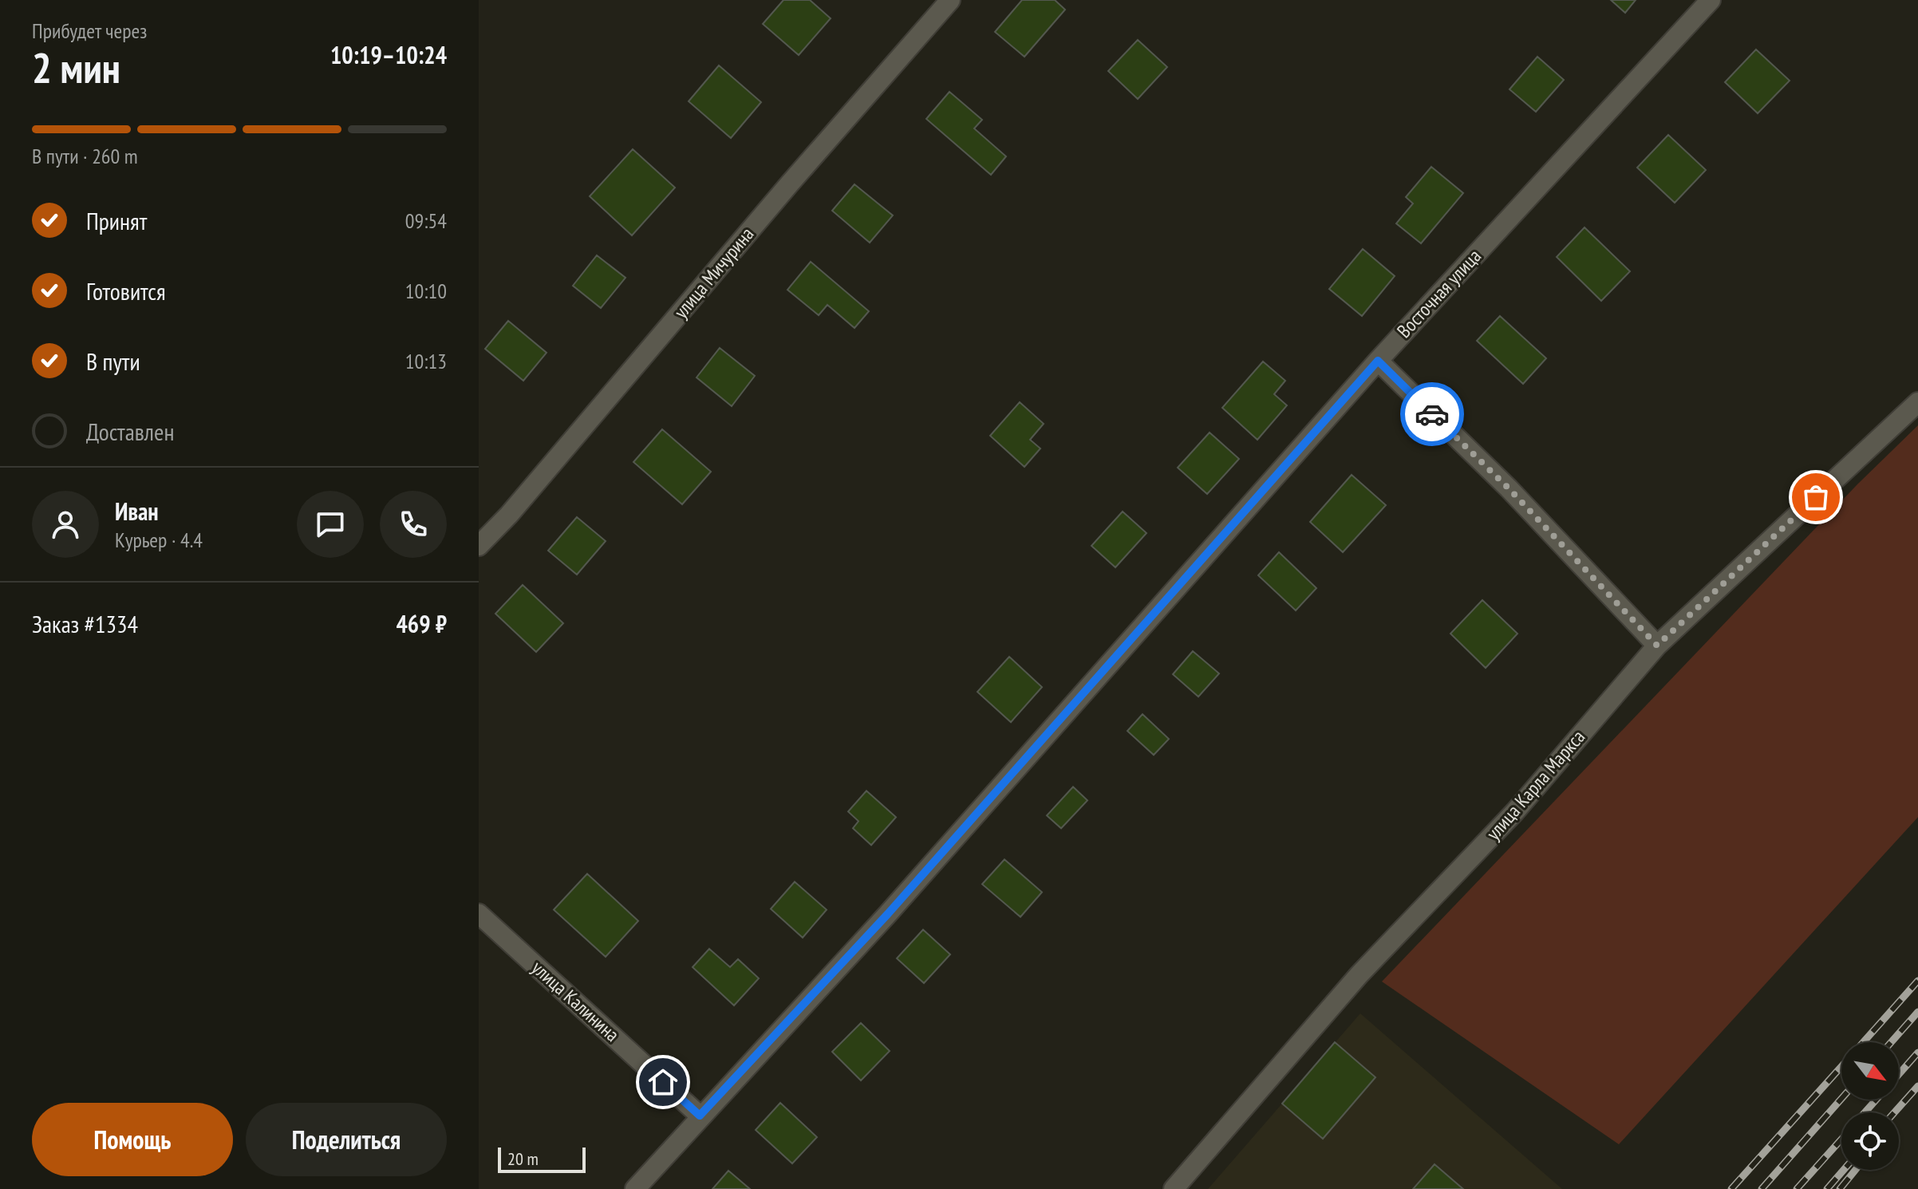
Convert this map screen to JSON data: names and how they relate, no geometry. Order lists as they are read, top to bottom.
{
  "streets": {
    "street": [
      "улица Мичурина",
      "Восточная улица",
      "улица Карла Маркса",
      "улица Калинина"
    ]
  },
  "crossings": [
    ["Восточная улица", "улица Калинина"]
  ],
  "scale_bar": "20 m",
  "north": "bottom right",
  "page": {
    "heading": ["2 мин", "Прибудет через", "10:19–10:24"],
    "panel": [
      "Иван",
      "Курьер · 4.4",
      "Заказ #1334",
      "469 ₽"
    ],
    "bar": "В пути · 260 m",
    "list": [
      ["Принят", "09:54"],
      ["Готовится", "10:10"],
      ["В пути", "10:13"],
      "Доставлен"
    ],
    "buttons": ["Помощь", "Поделиться"],
    "scale": "20 m"
  }
}
